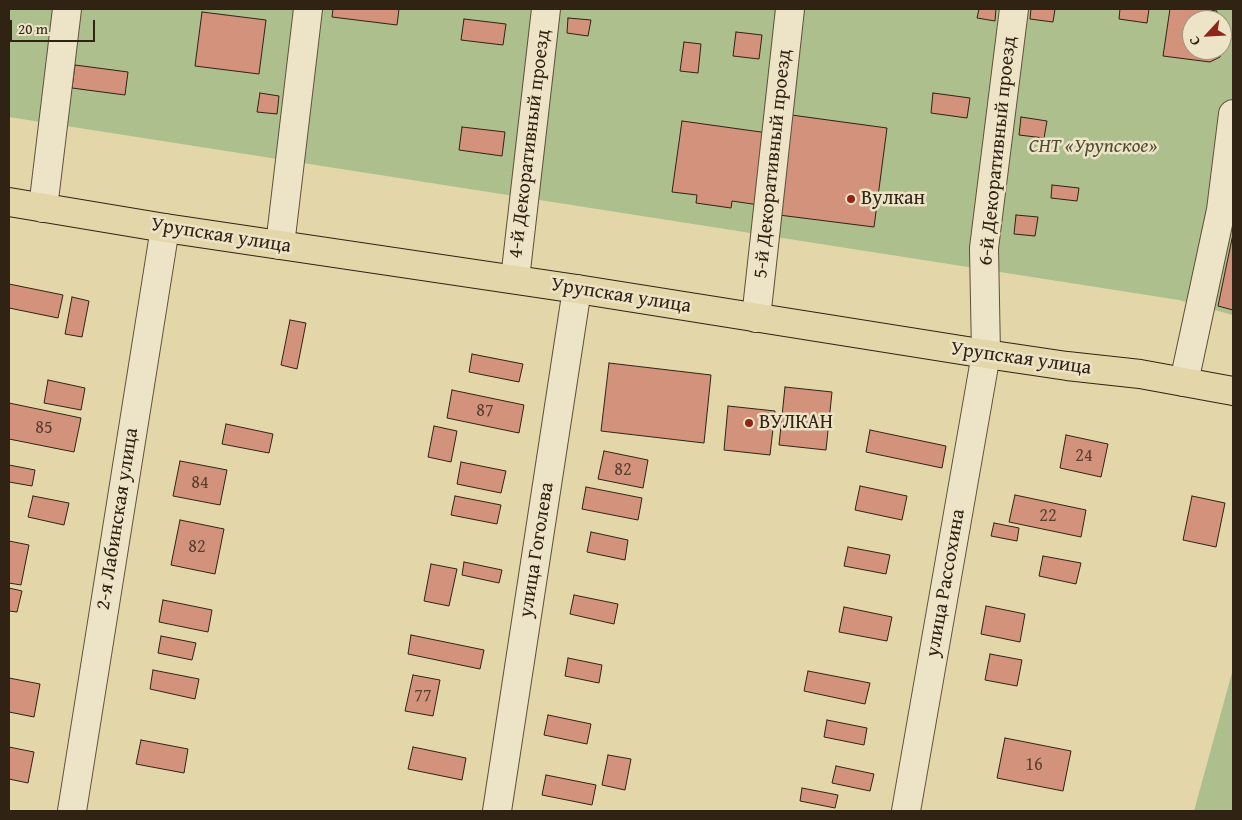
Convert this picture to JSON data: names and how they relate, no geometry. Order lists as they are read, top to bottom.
{
  "streets": {
    "main road": ["Урупская улица"],
    "street": [
      "4-й Декоративный проезд",
      "6-й Декоративный проезд",
      "5-й Декоративный проезд",
      "2-я Лабинская улица",
      "улица Гоголева",
      "улица Рассохина"
    ]
  },
  "crossings": [
    ["4-й Декоративный проезд", "Урупская улица"],
    ["6-й Декоративный проезд", "Урупская улица"],
    ["6-й Декоративный проезд", "улица Рассохина"],
    ["5-й Декоративный проезд", "Урупская улица"],
    ["Урупская улица", "2-я Лабинская улица"],
    ["Урупская улица", "улица Гоголева"],
    ["Урупская улица", "улица Рассохина"]
  ],
  "parks": ["СНТ «Урупское»"],
  "places": ["Вулкан", "ВУЛКАН"],
  "house_numbers": [
    "87",
    "85",
    "24",
    "82",
    "84",
    "22",
    "82",
    "77",
    "16"
  ],
  "scale_bar": "20 m",
  "north": "bottom left"
}
